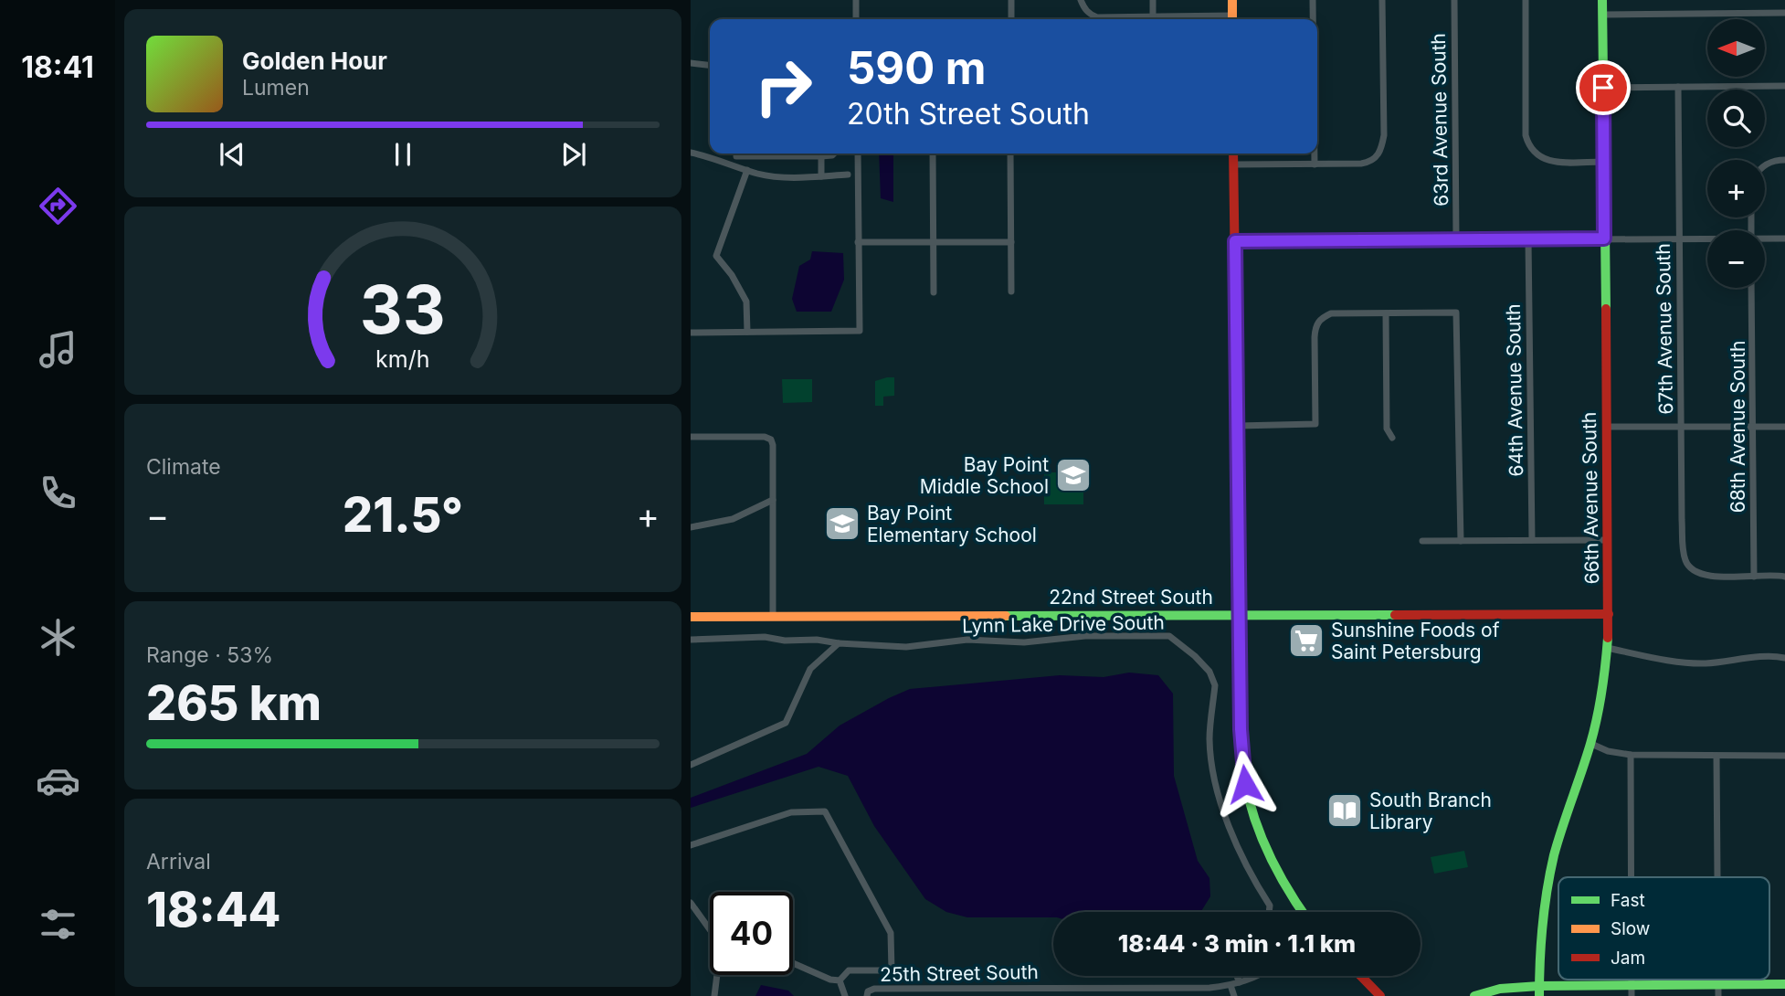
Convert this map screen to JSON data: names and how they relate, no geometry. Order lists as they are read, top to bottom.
{
  "streets": {
    "street": [
      "63rd Avenue South",
      "67th Avenue South",
      "64th Avenue South",
      "68th Avenue South",
      "66th Avenue South",
      "22nd Street South",
      "Lynn Lake Drive South",
      "25th Street South"
    ]
  },
  "crossings": [
    ["67th Avenue South", "68th Avenue South"],
    ["66th Avenue South", "22nd Street South"]
  ],
  "places": {
    "school or university": ["Bay Point Middle School", "Bay Point Elementary School"],
    "supermarket": ["Sunshine Foods of Saint Petersburg"],
    "library": ["South Branch Library"]
  },
  "legend": ["Fast", "Slow", "Jam"],
  "north": "left",
  "page": {
    "tabs": "18:41",
    "map_buttons": ["+", "−"],
    "turn": ["590 m", "20th Street South"],
    "song": ["Golden Hour", "Lumen"],
    "tile": [
      "Climate",
      ["Range · 53%", "265 km"],
      ["Arrival", "18:44"]
    ],
    "heat": ["−", "21.5°", "+"],
    "limit": "40",
    "trip": "18:44 · 3 min · 1.1 km",
    "gauge": ["33", "km/h"]
  }
}
